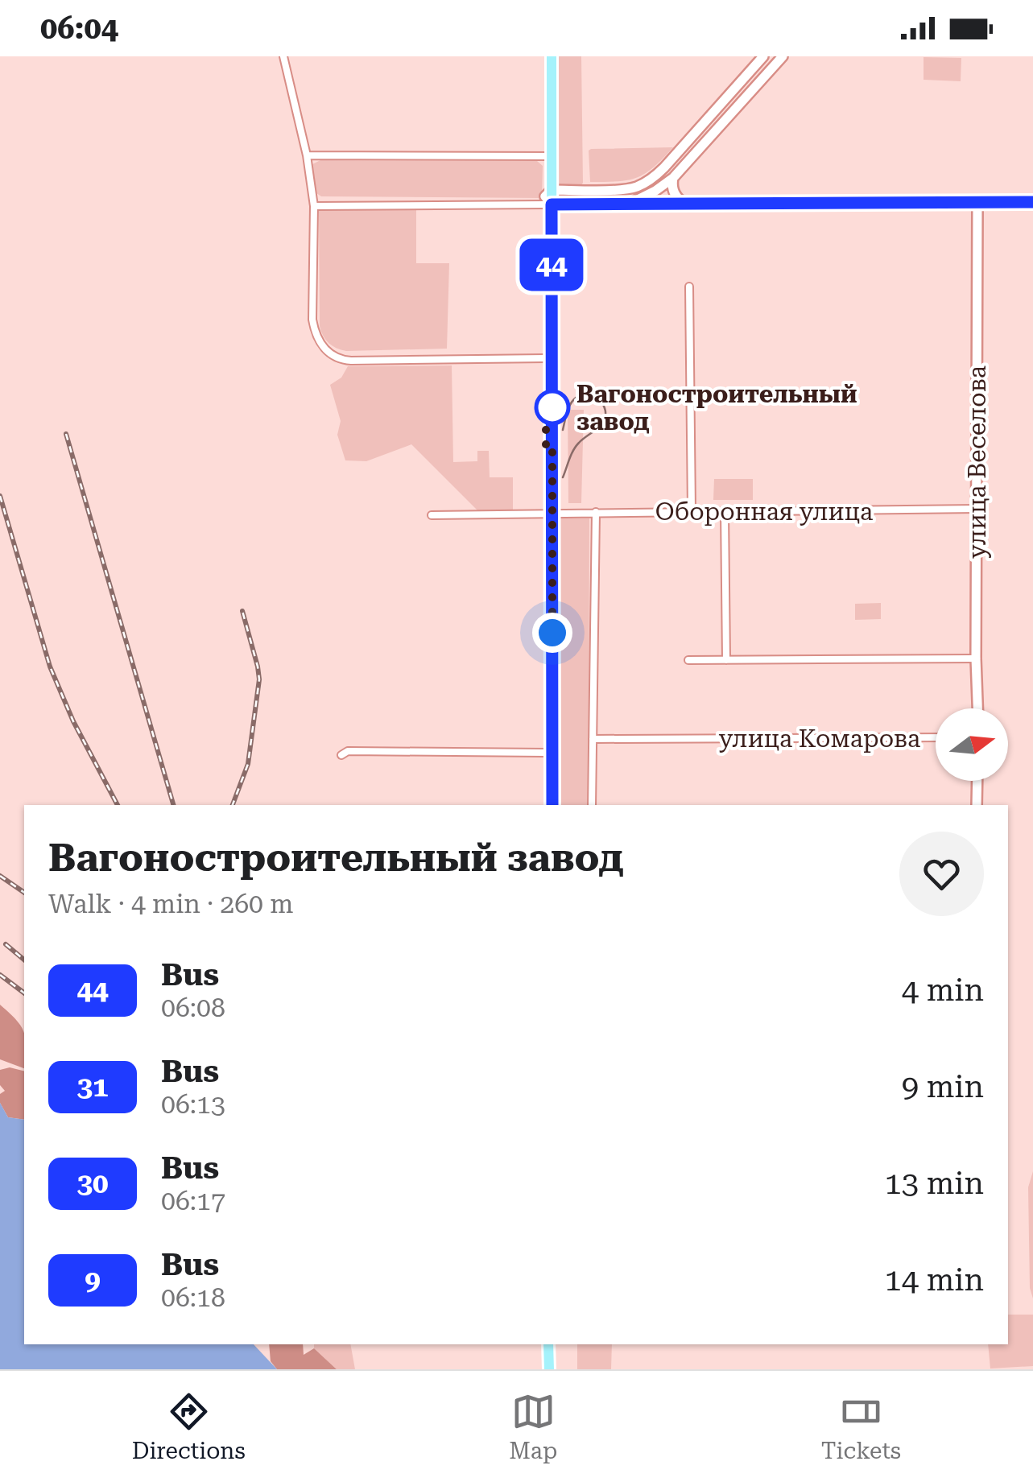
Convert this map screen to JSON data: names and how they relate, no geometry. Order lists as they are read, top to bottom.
{
  "streets": {
    "main road": ["улица Веселова"],
    "street": ["Оборонная улица", "улица Комарова"]
  },
  "crossings": [
    ["улица Веселова", "Оборонная улица"]
  ],
  "places": ["Вагоностроительный завод"],
  "lines": ["bus line 44"],
  "north": "right",
  "page": {
    "status": "06:04",
    "on_map": "44",
    "heading": ["Вагоностроительный завод", "Walk · 4 min · 260 m"],
    "list": [
      {
        "mark": "44",
        "name": "Bus",
        "note": "06:08",
        "value": "4 min"
      },
      {
        "mark": "31",
        "name": "Bus",
        "note": "06:13",
        "value": "9 min"
      },
      {
        "mark": "30",
        "name": "Bus",
        "note": "06:17",
        "value": "13 min"
      },
      {
        "mark": "9",
        "name": "Bus",
        "note": "06:18",
        "value": "14 min"
      }
    ],
    "tabs": ["Directions", "Map", "Tickets"]
  }
}
